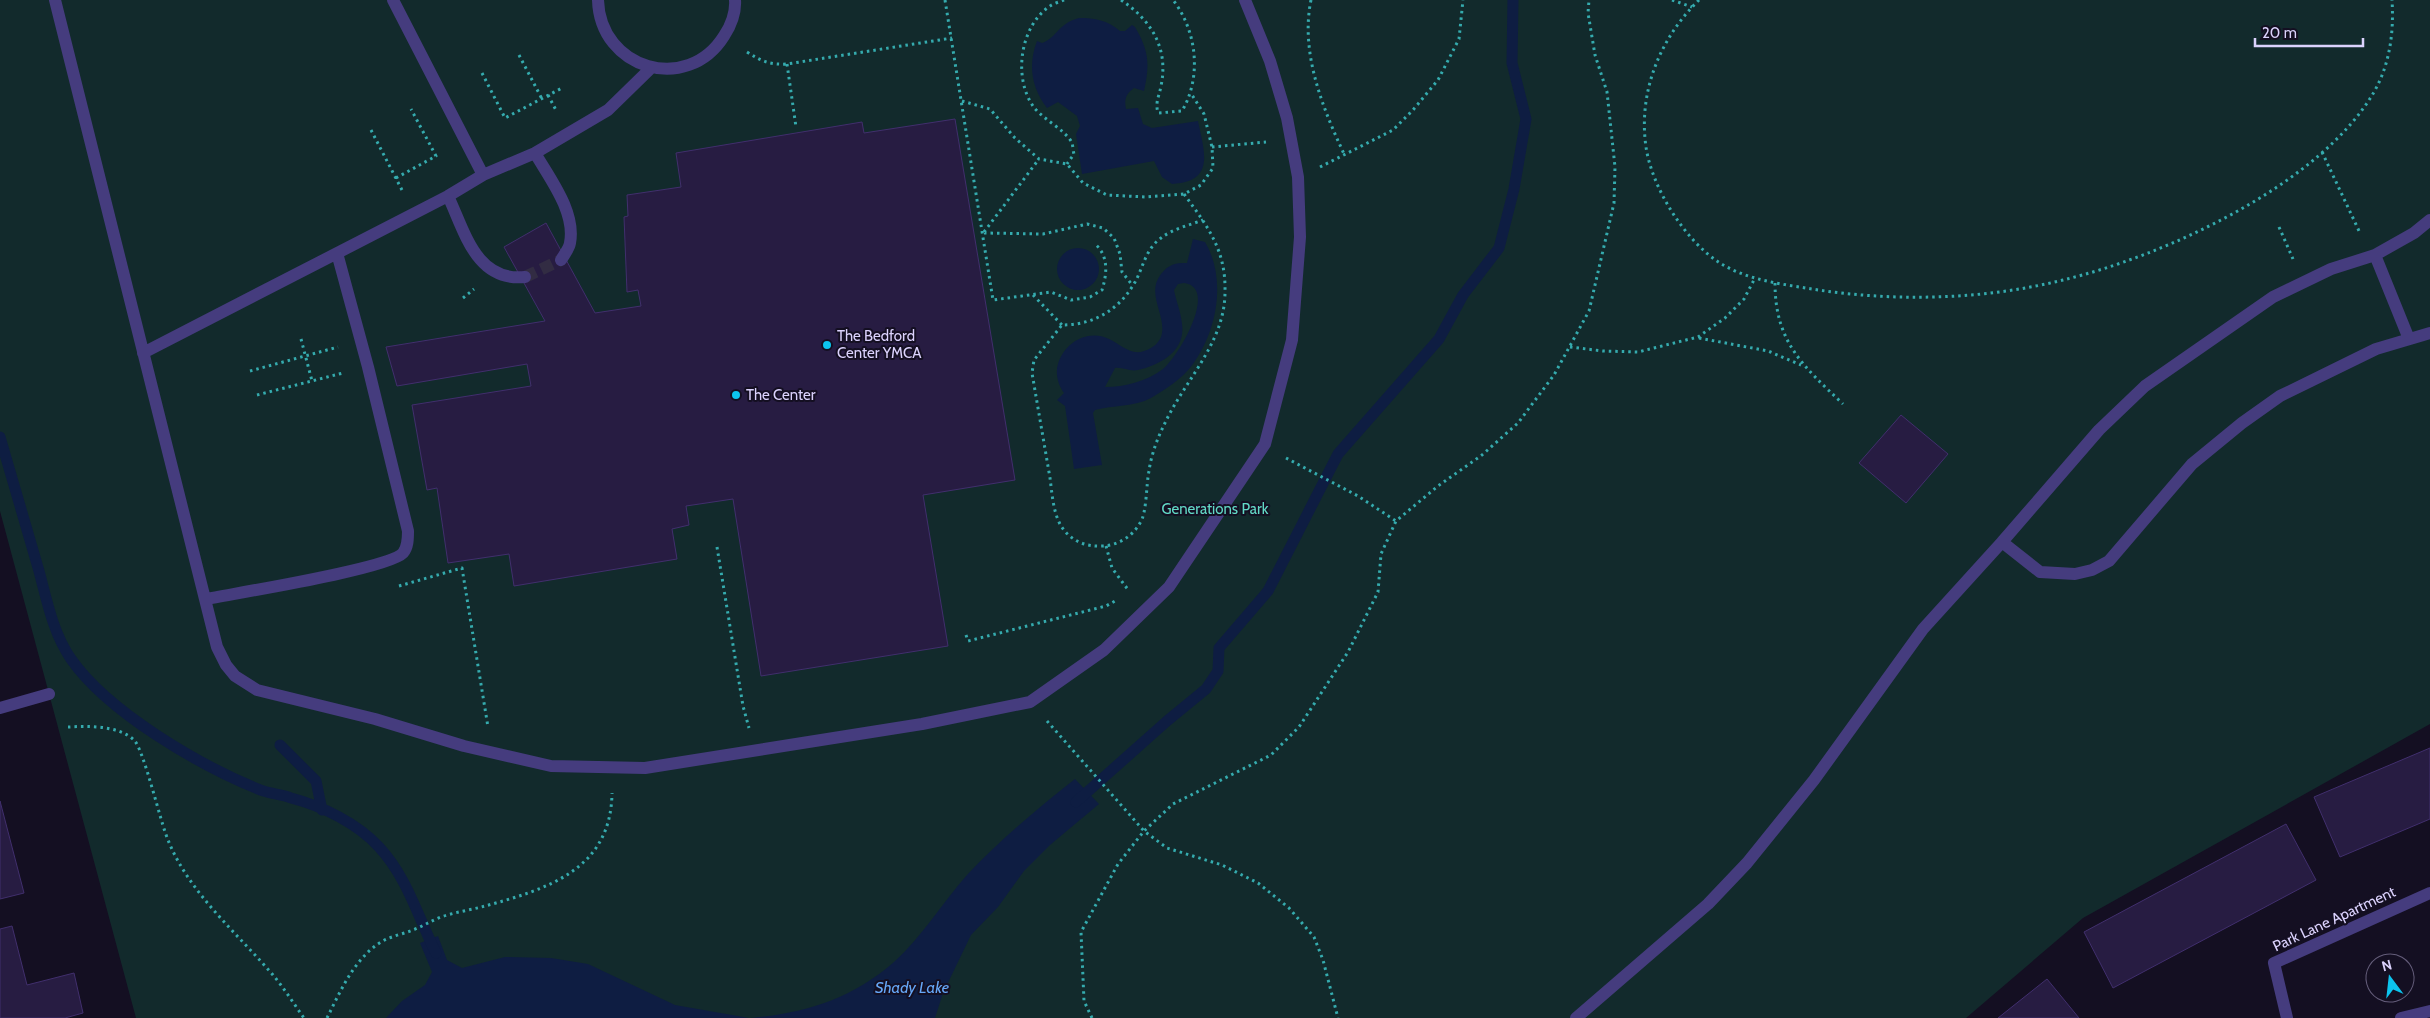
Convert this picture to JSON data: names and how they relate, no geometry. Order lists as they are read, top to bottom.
{
  "streets": {
    "street": ["Park Lane Apartment"]
  },
  "water": ["Shady Lake"],
  "parks": ["Generations Park"],
  "places": ["The Bedford Center YMCA", "The Center"],
  "scale_bar": "20 m",
  "north": "top"
}
